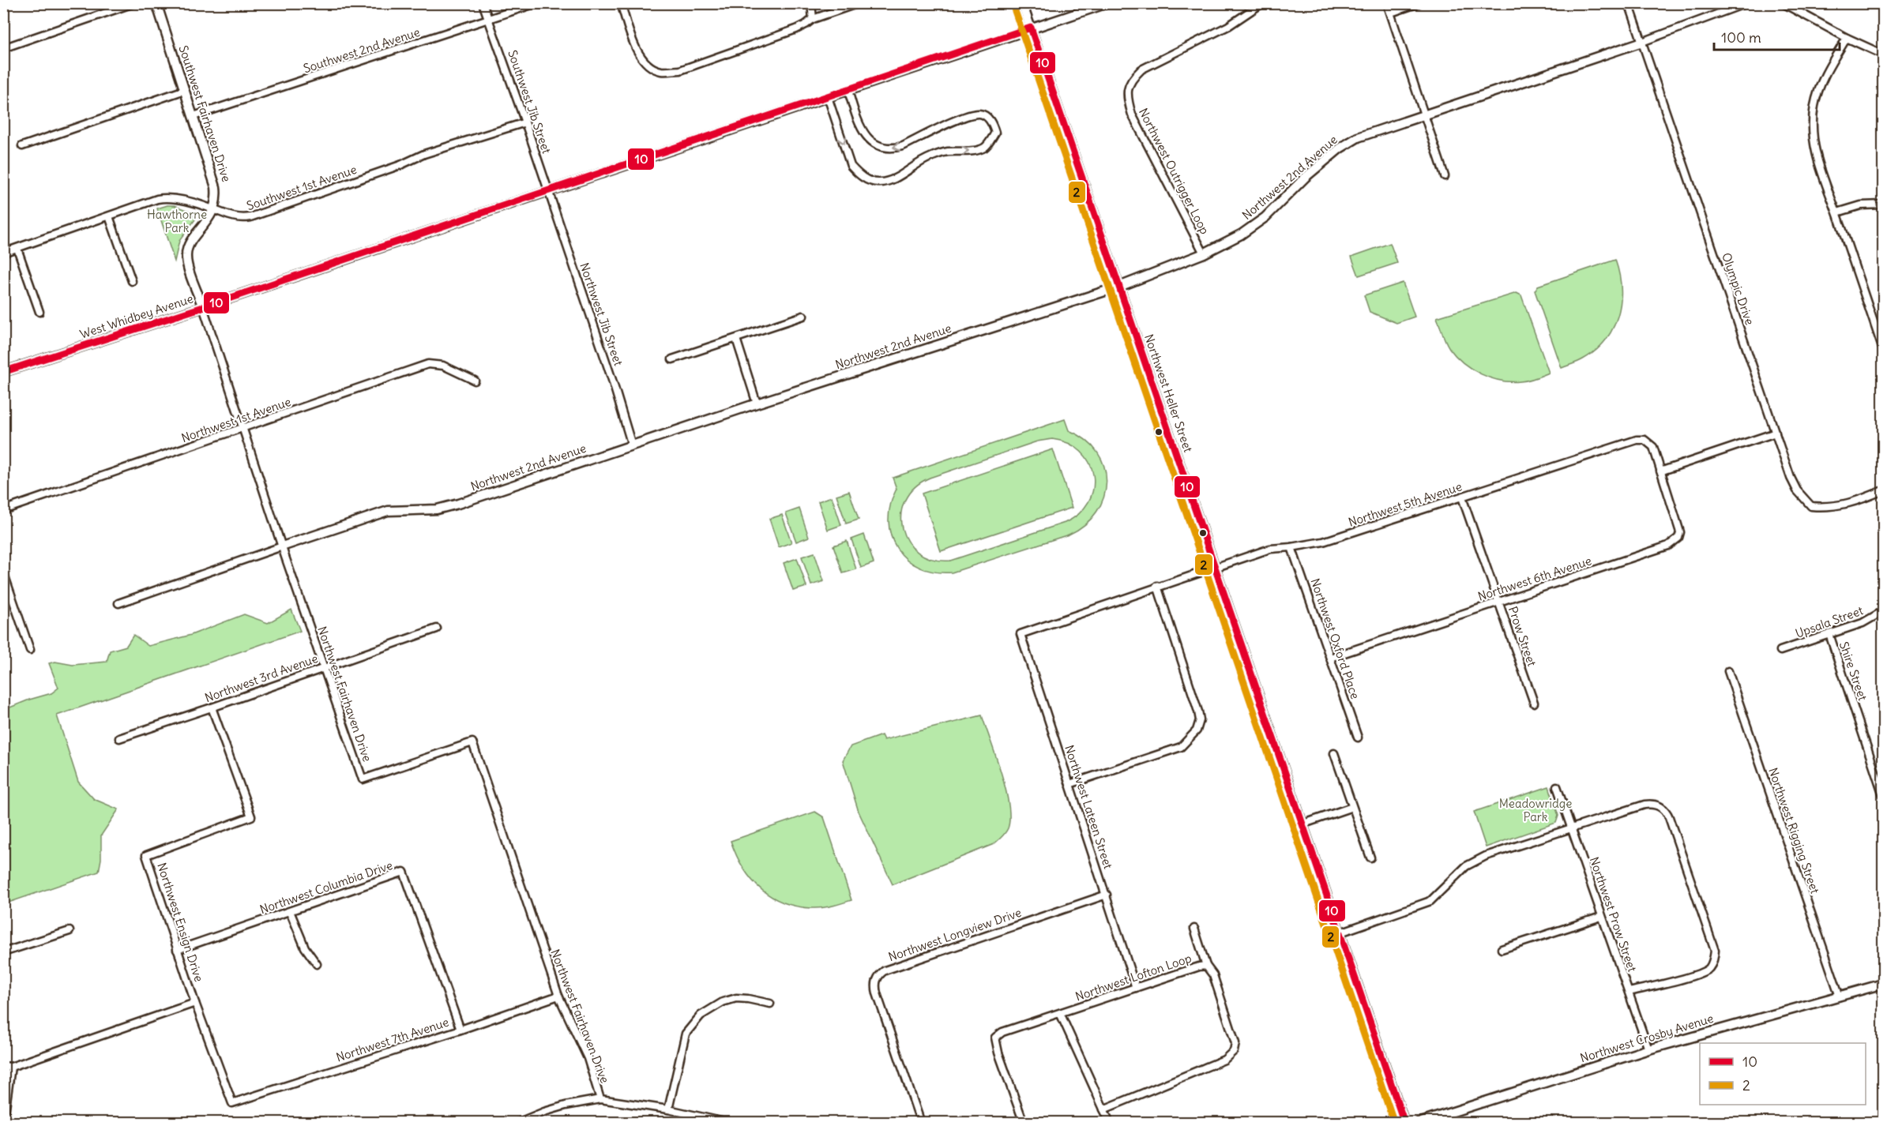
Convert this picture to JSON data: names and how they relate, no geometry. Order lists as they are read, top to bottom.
{
  "streets": {
    "street": [
      "Southwest 2nd Avenue",
      "Southwest Jib Street",
      "Southwest Fairhaven Drive",
      "Northwest Outrigger Loop",
      "Northwest 2nd Avenue",
      "Southwest 1st Avenue",
      "Olympic Drive",
      "Northwest Jib Street",
      "West Whidbey Avenue",
      "Northwest Heller Street",
      "Northwest 1st Avenue",
      "Northwest 5th Avenue",
      "Northwest 6th Avenue",
      "Upsala Street",
      "Prow Street",
      "Northwest Oxford Place",
      "Shire Street",
      "Northwest 3rd Avenue",
      "Northwest Fairhaven Drive",
      "Northwest Lateen Street",
      "Northwest Rigging Street",
      "Northwest Columbia Drive",
      "Northwest Prow Street",
      "Northwest Ensign Drive",
      "Northwest Longview Drive",
      "Northwest Lofton Loop",
      "Northwest Crosby Avenue",
      "Northwest 7th Avenue"
    ]
  },
  "crossings": [
    ["Southwest 2nd Avenue", "Southwest Jib Street"],
    ["Southwest 2nd Avenue", "Southwest Fairhaven Drive"],
    ["Southwest Jib Street", "Southwest 1st Avenue"],
    ["Southwest Jib Street", "Northwest Jib Street"],
    ["Southwest Jib Street", "West Whidbey Avenue"],
    ["Southwest Fairhaven Drive", "Southwest 1st Avenue"],
    ["Southwest Fairhaven Drive", "West Whidbey Avenue"],
    ["Southwest Fairhaven Drive", "Northwest Fairhaven Drive"],
    ["Northwest Outrigger Loop", "Northwest 2nd Avenue"],
    ["Northwest 2nd Avenue", "Olympic Drive"],
    ["Northwest 2nd Avenue", "Northwest Jib Street"],
    ["Northwest 2nd Avenue", "Northwest Heller Street"],
    ["Northwest 2nd Avenue", "Northwest Fairhaven Drive"],
    ["Northwest Jib Street", "West Whidbey Avenue"],
    ["West Whidbey Avenue", "Northwest Heller Street"],
    ["West Whidbey Avenue", "Northwest Fairhaven Drive"],
    ["Northwest Heller Street", "Northwest 5th Avenue"],
    ["Northwest 1st Avenue", "Northwest Fairhaven Drive"],
    ["Northwest 5th Avenue", "Northwest 6th Avenue"],
    ["Northwest 5th Avenue", "Prow Street"],
    ["Northwest 5th Avenue", "Northwest Oxford Place"],
    ["Northwest 5th Avenue", "Northwest Lateen Street"],
    ["Northwest 6th Avenue", "Prow Street"],
    ["Northwest 6th Avenue", "Northwest Oxford Place"],
    ["Upsala Street", "Shire Street"],
    ["Northwest 3rd Avenue", "Northwest Fairhaven Drive"],
    ["Northwest 3rd Avenue", "Northwest Ensign Drive"],
    ["Northwest Fairhaven Drive", "Northwest 7th Avenue"],
    ["Northwest Lateen Street", "Northwest Longview Drive"],
    ["Northwest Lateen Street", "Northwest Lofton Loop"],
    ["Northwest Rigging Street", "Northwest Crosby Avenue"],
    ["Northwest Columbia Drive", "Northwest Ensign Drive"],
    ["Northwest Columbia Drive", "Northwest 7th Avenue"],
    ["Northwest Prow Street", "Northwest Crosby Avenue"],
    ["Northwest Ensign Drive", "Northwest 7th Avenue"]
  ],
  "parks": ["Hawthorne Park", "Meadowridge Park"],
  "lines": ["transit line 2", "transit line 10"],
  "legend": ["10", "2"],
  "scale_bar": "100 m"
}
